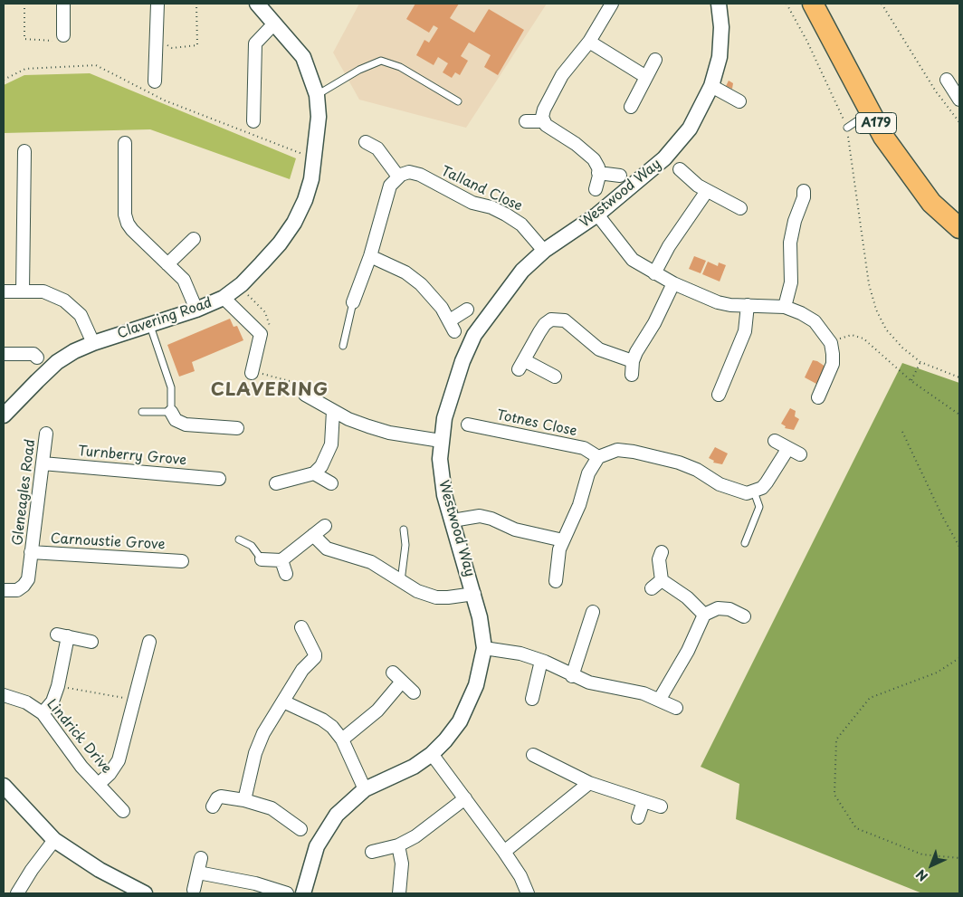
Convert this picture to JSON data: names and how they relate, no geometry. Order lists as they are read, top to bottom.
{
  "streets": {
    "highway": ["A179"],
    "street": [
      "Talland Close",
      "Westwood Way",
      "Clavering Road",
      "Totnes Close",
      "Turnberry Grove",
      "Gleneagles Road",
      "Carnoustie Grove",
      "Lindrick Drive"
    ]
  },
  "crossings": [
    ["Talland Close", "Westwood Way"],
    ["Turnberry Grove", "Gleneagles Road"],
    ["Gleneagles Road", "Carnoustie Grove"]
  ],
  "districts": ["CLAVERING"],
  "north": "bottom left"
}
